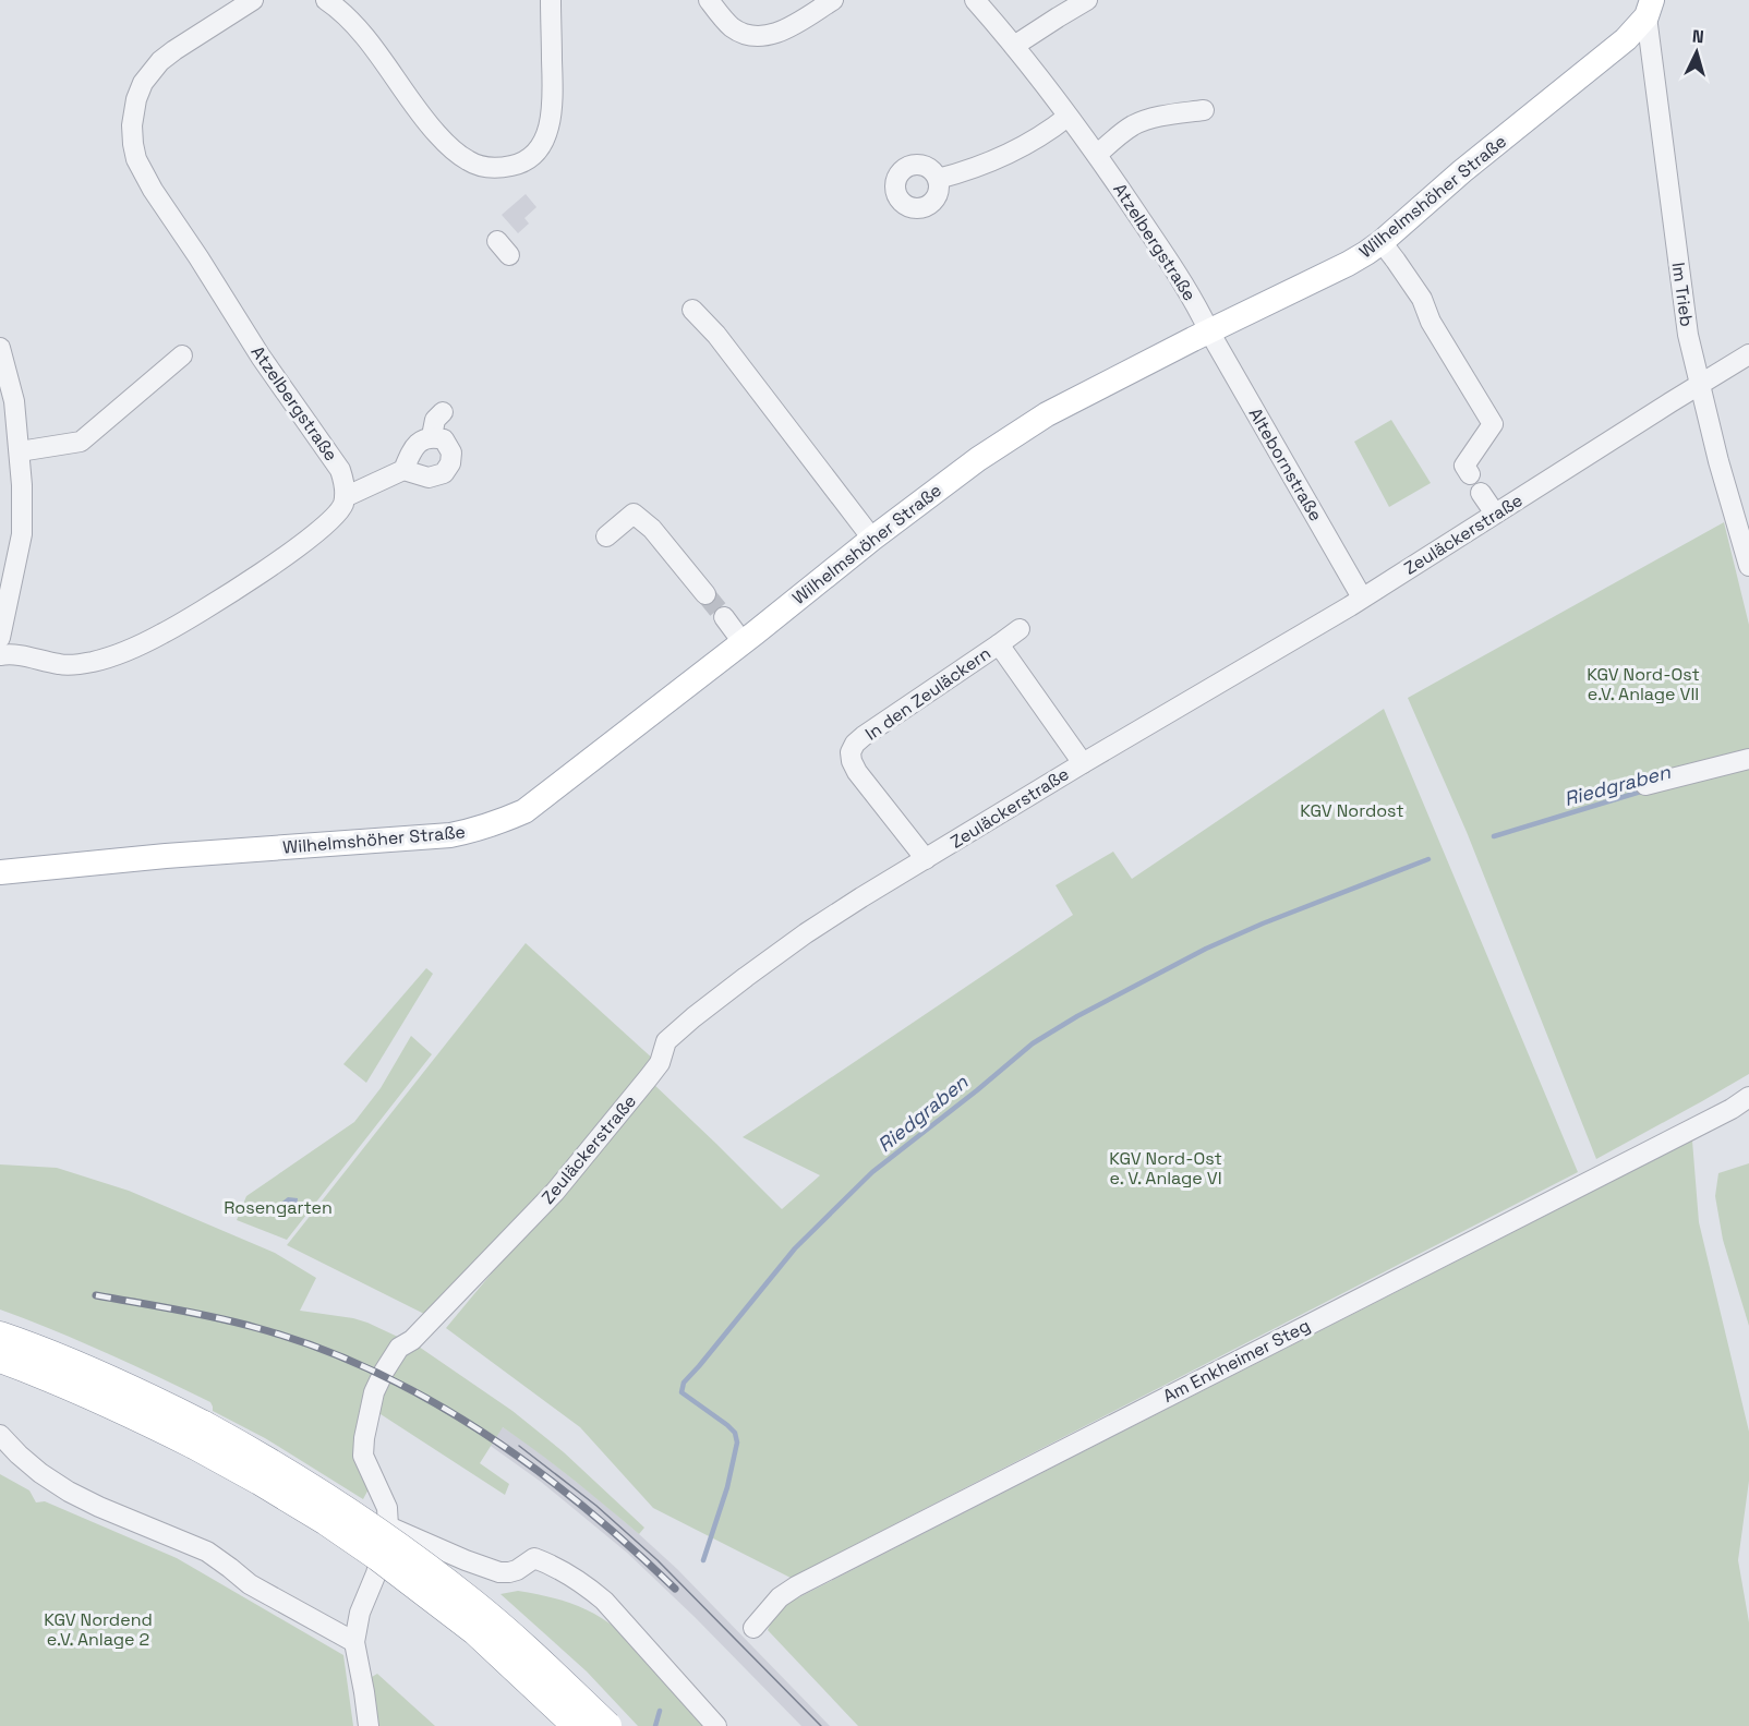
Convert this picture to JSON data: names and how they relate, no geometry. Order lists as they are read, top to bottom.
{
  "streets": {
    "main road": ["Wilhelmshöher Straße"],
    "street": [
      "Atzelbergstraße",
      "Im Trieb",
      "Altebornstraße",
      "Zeuläckerstraße",
      "In den Zeuläckern",
      "Am Enkheimer Steg"
    ]
  },
  "crossings": [
    ["Wilhelmshöher Straße", "Atzelbergstraße"],
    ["Wilhelmshöher Straße", "Im Trieb"],
    ["Wilhelmshöher Straße", "Altebornstraße"],
    ["Atzelbergstraße", "Altebornstraße"],
    ["Im Trieb", "Zeuläckerstraße"],
    ["Altebornstraße", "Zeuläckerstraße"],
    ["Zeuläckerstraße", "In den Zeuläckern"]
  ],
  "water": ["Riedgraben"],
  "parks": [
    "KGV Nord-Ost e.V. Anlage VII",
    "KGV Nordost",
    "KGV Nord-Ost e. V. Anlage VI",
    "Rosengarten",
    "KGV Nordend e.V. Anlage 2"
  ],
  "north": "top"
}
